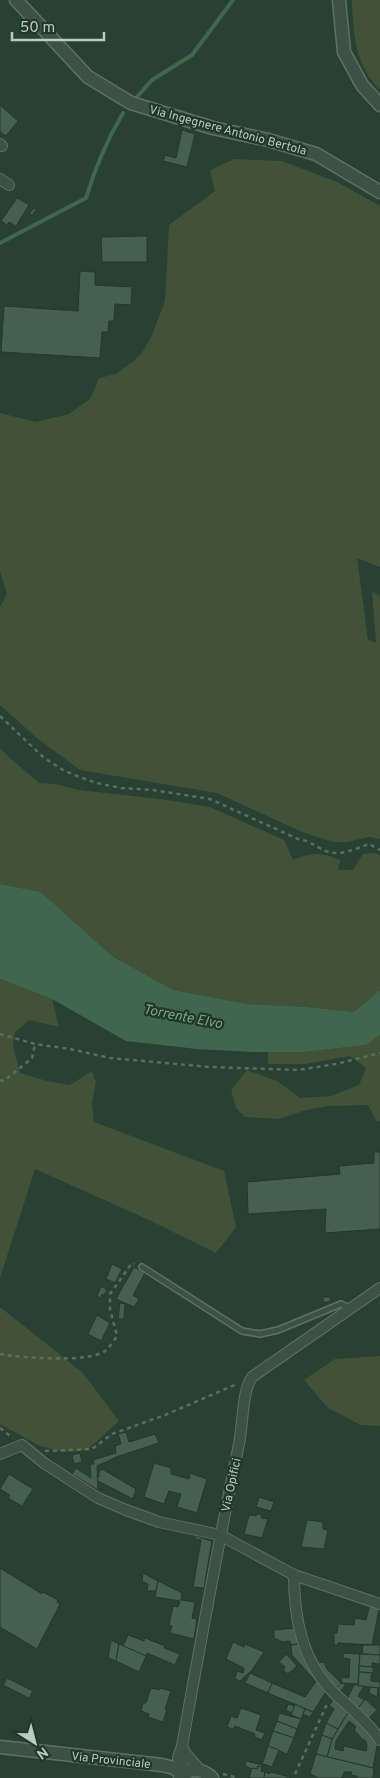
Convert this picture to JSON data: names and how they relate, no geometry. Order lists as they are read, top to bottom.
{
  "streets": {
    "street": ["Via Ingegnere Antonio Bertola", "Via Opifici", "Via Provinciale"]
  },
  "crossings": [
    ["Via Opifici", "Via Provinciale"]
  ],
  "water": ["Torrente Elvo"],
  "scale_bar": "50 m",
  "north": "bottom right"
}
